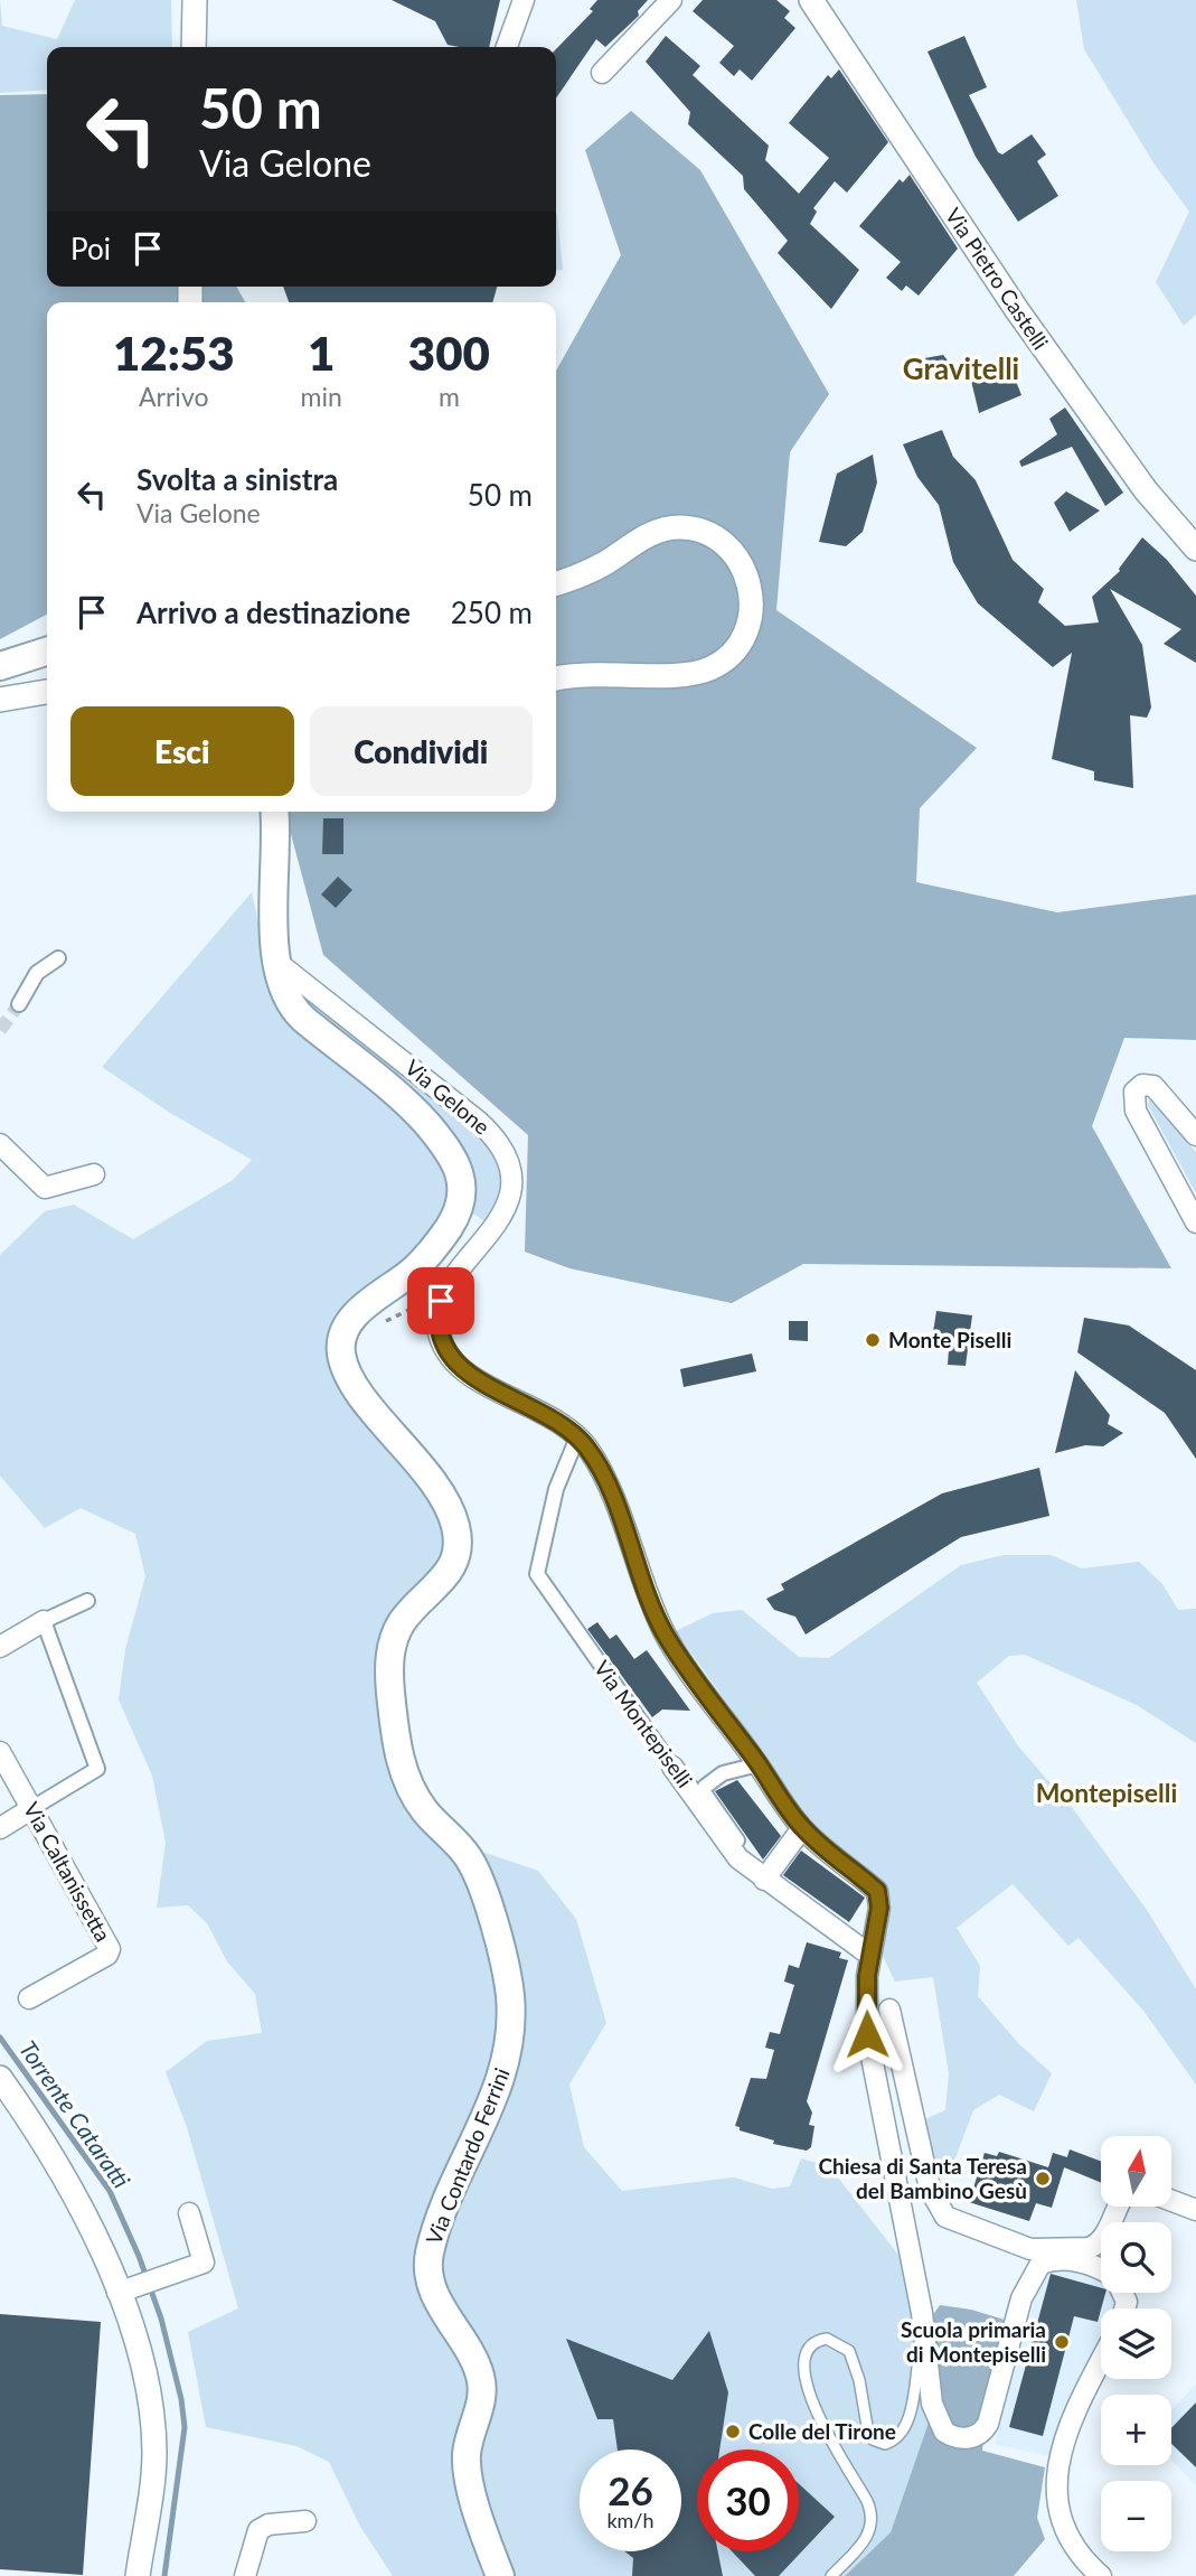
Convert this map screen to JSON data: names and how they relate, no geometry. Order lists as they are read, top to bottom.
{
  "streets": {
    "main road": ["Via Contardo Ferrini"],
    "street": [
      "Via Pietro Castelli",
      "Via Gelone",
      "Via Montepiselli",
      "Via Caltanissetta"
    ]
  },
  "crossings": [
    ["Via Gelone", "Via Montepiselli"],
    ["Via Gelone", "Via Contardo Ferrini"]
  ],
  "districts": ["Gravitelli", "Montepiselli"],
  "water": ["Torrente Cataratti"],
  "places": [
    "Monte Piselli",
    "Chiesa di Santa Teresa del Bambino Gesù",
    "Scuola primaria di Montepiselli",
    "Colle del Tirone"
  ],
  "north": "top",
  "page": {
    "turn": ["50 m", "Via Gelone"],
    "then": "Poi",
    "eta": [
      "12:53",
      "Arrivo",
      "1",
      "min",
      "300",
      "m"
    ],
    "list": [
      {
        "name": "Svolta a sinistra",
        "note": "Via Gelone",
        "value": "50 m"
      },
      {
        "name": "Arrivo a destinazione",
        "value": "250 m"
      }
    ],
    "buttons": ["Esci", "Condividi"],
    "map_buttons": ["+", "−"],
    "speed": "26 km/h",
    "limit": "30"
  }
}
